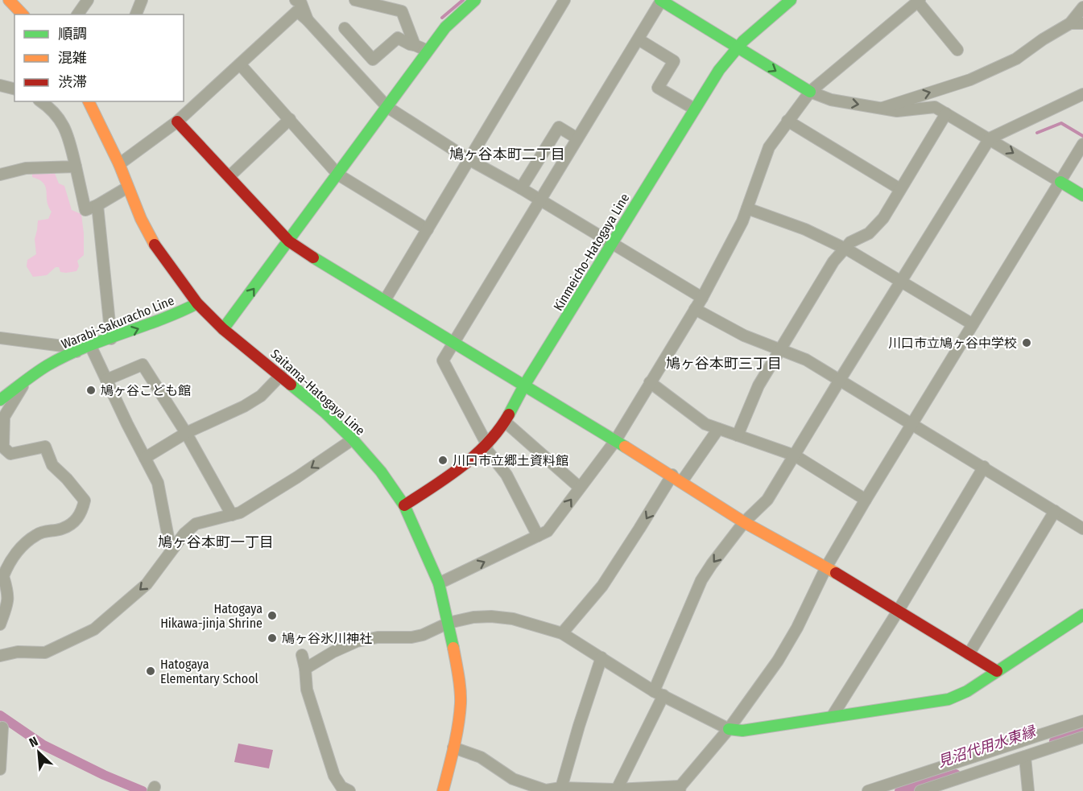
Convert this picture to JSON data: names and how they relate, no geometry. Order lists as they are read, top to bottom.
{
  "streets": {
    "street": ["Kinmeicho-Hatogaya Line", "Warabi-Sakuracho Line", "Saitama-Hatogaya Line"]
  },
  "crossings": [
    ["Kinmeicho-Hatogaya Line", "Saitama-Hatogaya Line"],
    ["Warabi-Sakuracho Line", "Saitama-Hatogaya Line"]
  ],
  "one_way": ["Warabi-Sakuracho Line"],
  "districts": ["鳩ヶ谷本町二丁目", "鳩ヶ谷本町三丁目", "鳩ヶ谷本町一丁目"],
  "water": ["見沼代用水東縁"],
  "places": [
    "川口市立鳩ヶ谷中学校",
    "鳩ヶ谷こども館",
    "川口市立郷土資料館",
    "Hatogaya Hikawa-jinja Shrine",
    "鳩ヶ谷氷川神社",
    "Hatogaya Elementary School"
  ],
  "legend": ["順調", "混雑", "渋滞"],
  "north": "top left"
}
